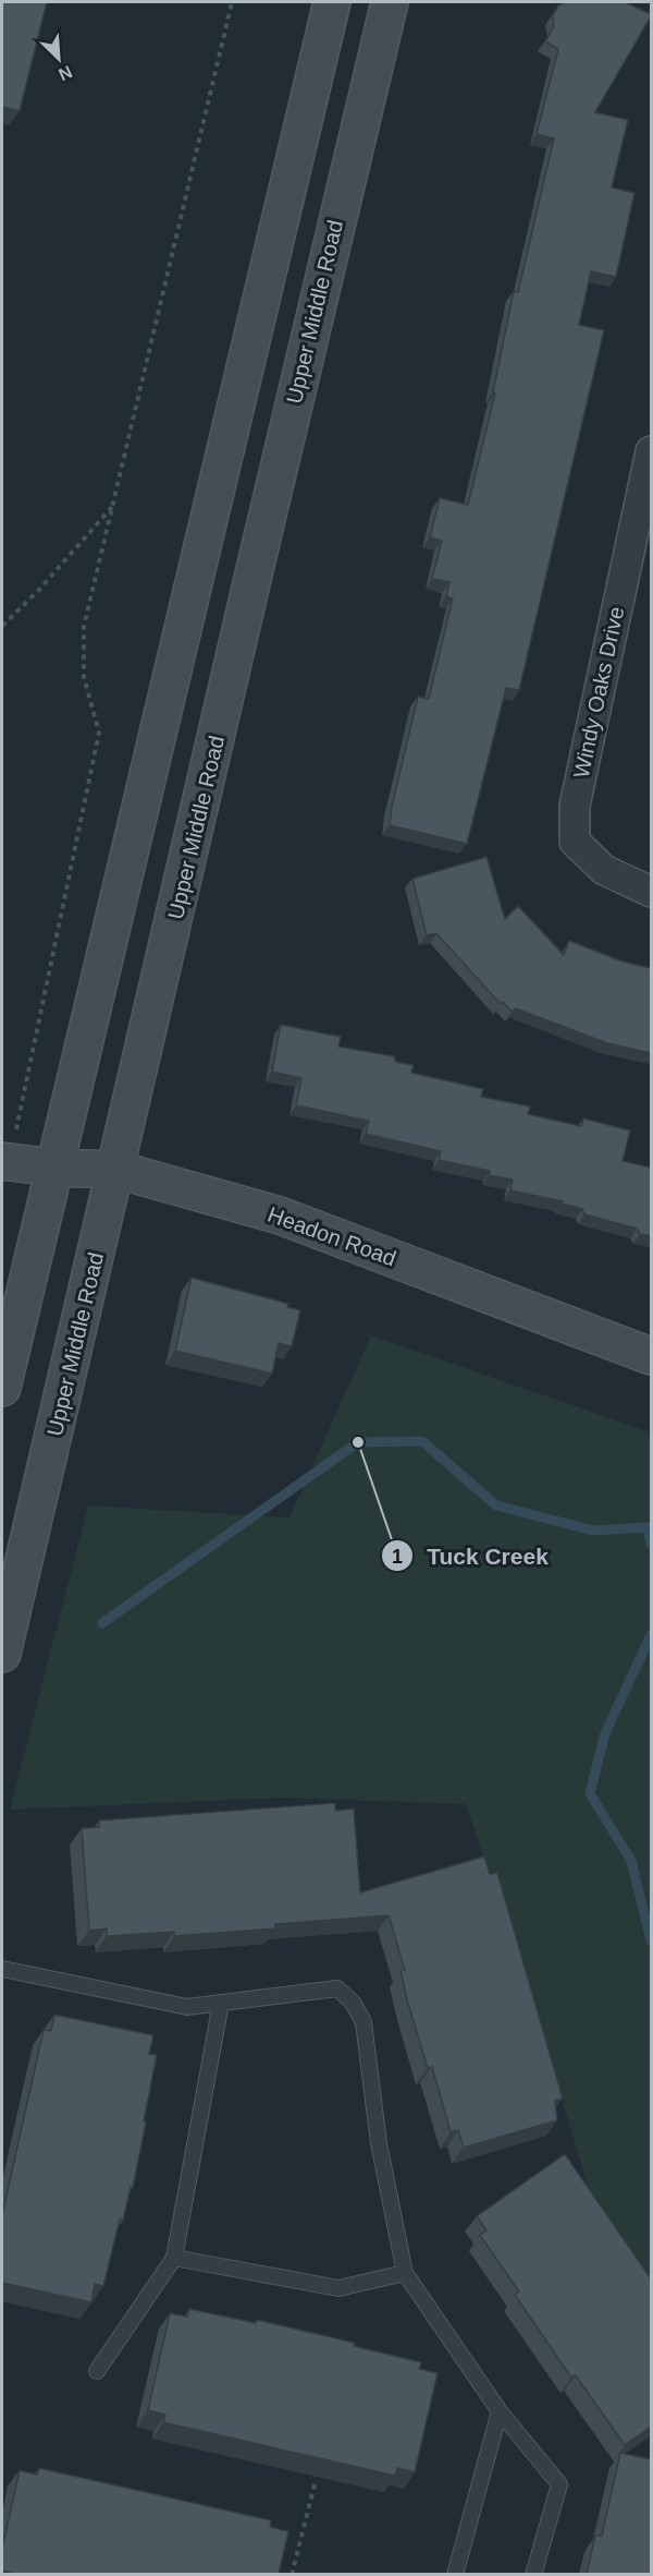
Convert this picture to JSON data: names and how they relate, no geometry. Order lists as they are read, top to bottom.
{
  "streets": {
    "main road": ["Upper Middle Road", "Headon Road"],
    "street": ["Windy Oaks Drive"]
  },
  "crossings": [
    ["Upper Middle Road", "Headon Road"]
  ],
  "places": ["Tuck Creek"],
  "north": "bottom right"
}
